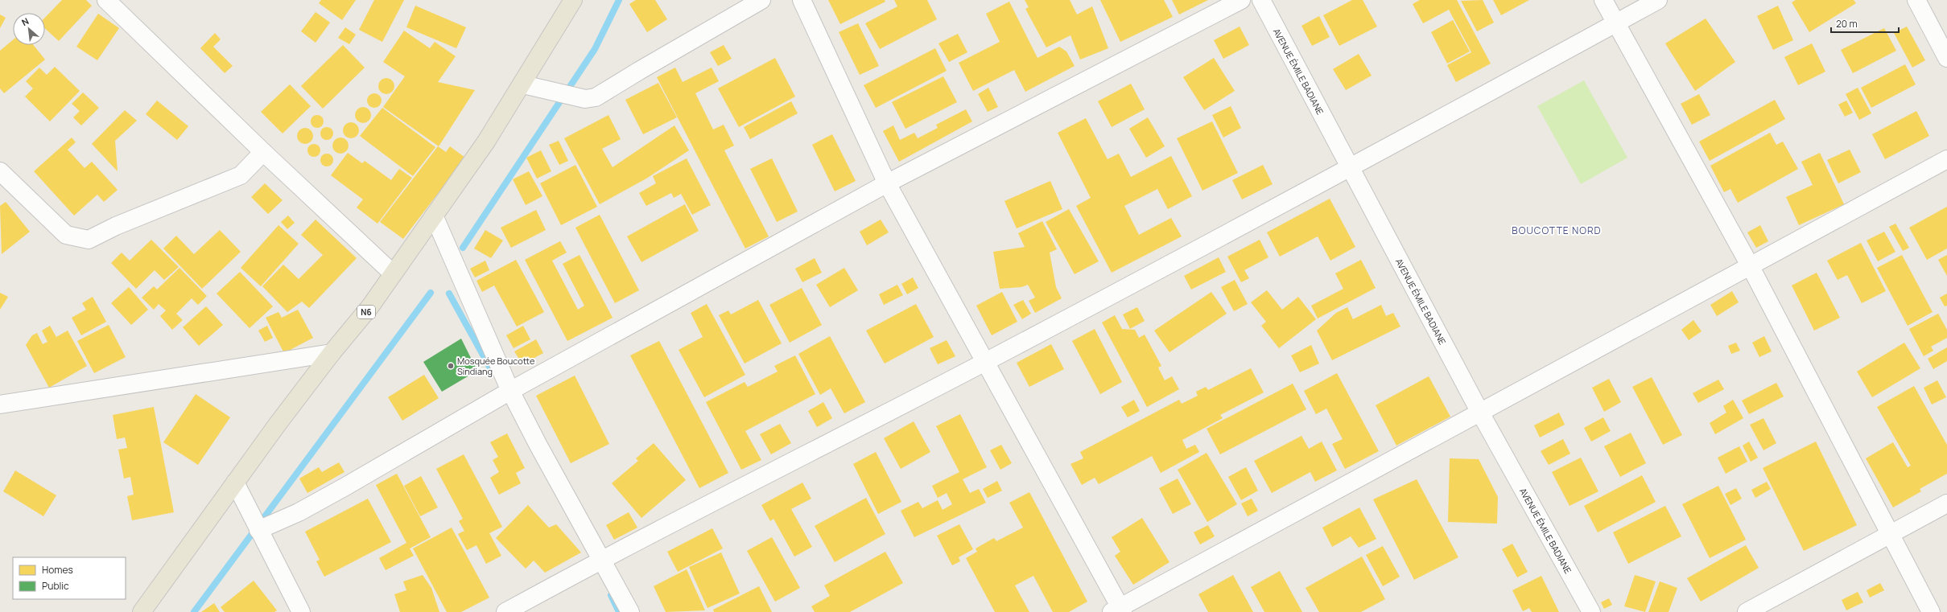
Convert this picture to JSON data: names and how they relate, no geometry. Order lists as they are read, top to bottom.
{
  "streets": {
    "main road": ["N6"],
    "street": ["AVENUE ÉMILE BADIANE"]
  },
  "districts": ["BOUCOTTE NORD"],
  "places": ["Mosquée Boucotte Sindiang"],
  "legend": ["Homes", "Public"],
  "scale_bar": "20 m",
  "north": "top left"
}
